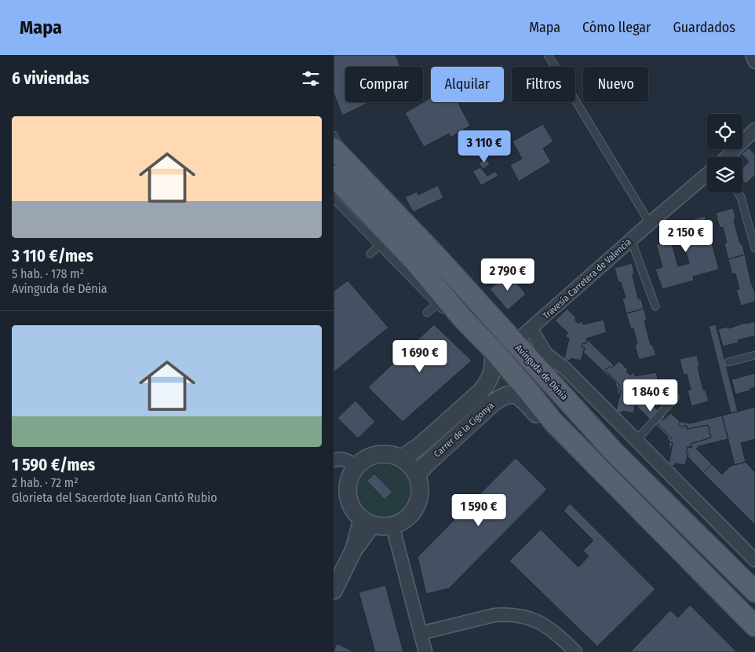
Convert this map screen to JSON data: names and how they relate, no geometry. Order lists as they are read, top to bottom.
{
  "streets": {
    "main road": ["Avinguda de Dénia"],
    "street": ["Travesía Carretera de Valencia", "Carrer de la Cigonya"]
  },
  "crossings": [
    ["Travesía Carretera de Valencia", "Avinguda de Dénia"]
  ],
  "page": {
    "header": "Mapa",
    "nav": ["Mapa", "Cómo llegar", "Guardados"],
    "heading": "6 viviendas",
    "chip": [
      "Comprar",
      "Alquilar",
      "Filtros",
      "Nuevo"
    ],
    "list": [
      {
        "name": "3 110 €/mes",
        "note": "5 hab. · 178 m² · Avinguda de Dénia"
      },
      {
        "name": "1 590 €/mes",
        "note": "2 hab. · 72 m² · Glorieta del Sacerdote Juan Cantó Rubio"
      }
    ],
    "price": [
      "3 110 €",
      "2 150 €",
      "2 790 €",
      "1 690 €",
      "1 840 €",
      "1 590 €"
    ]
  }
}
